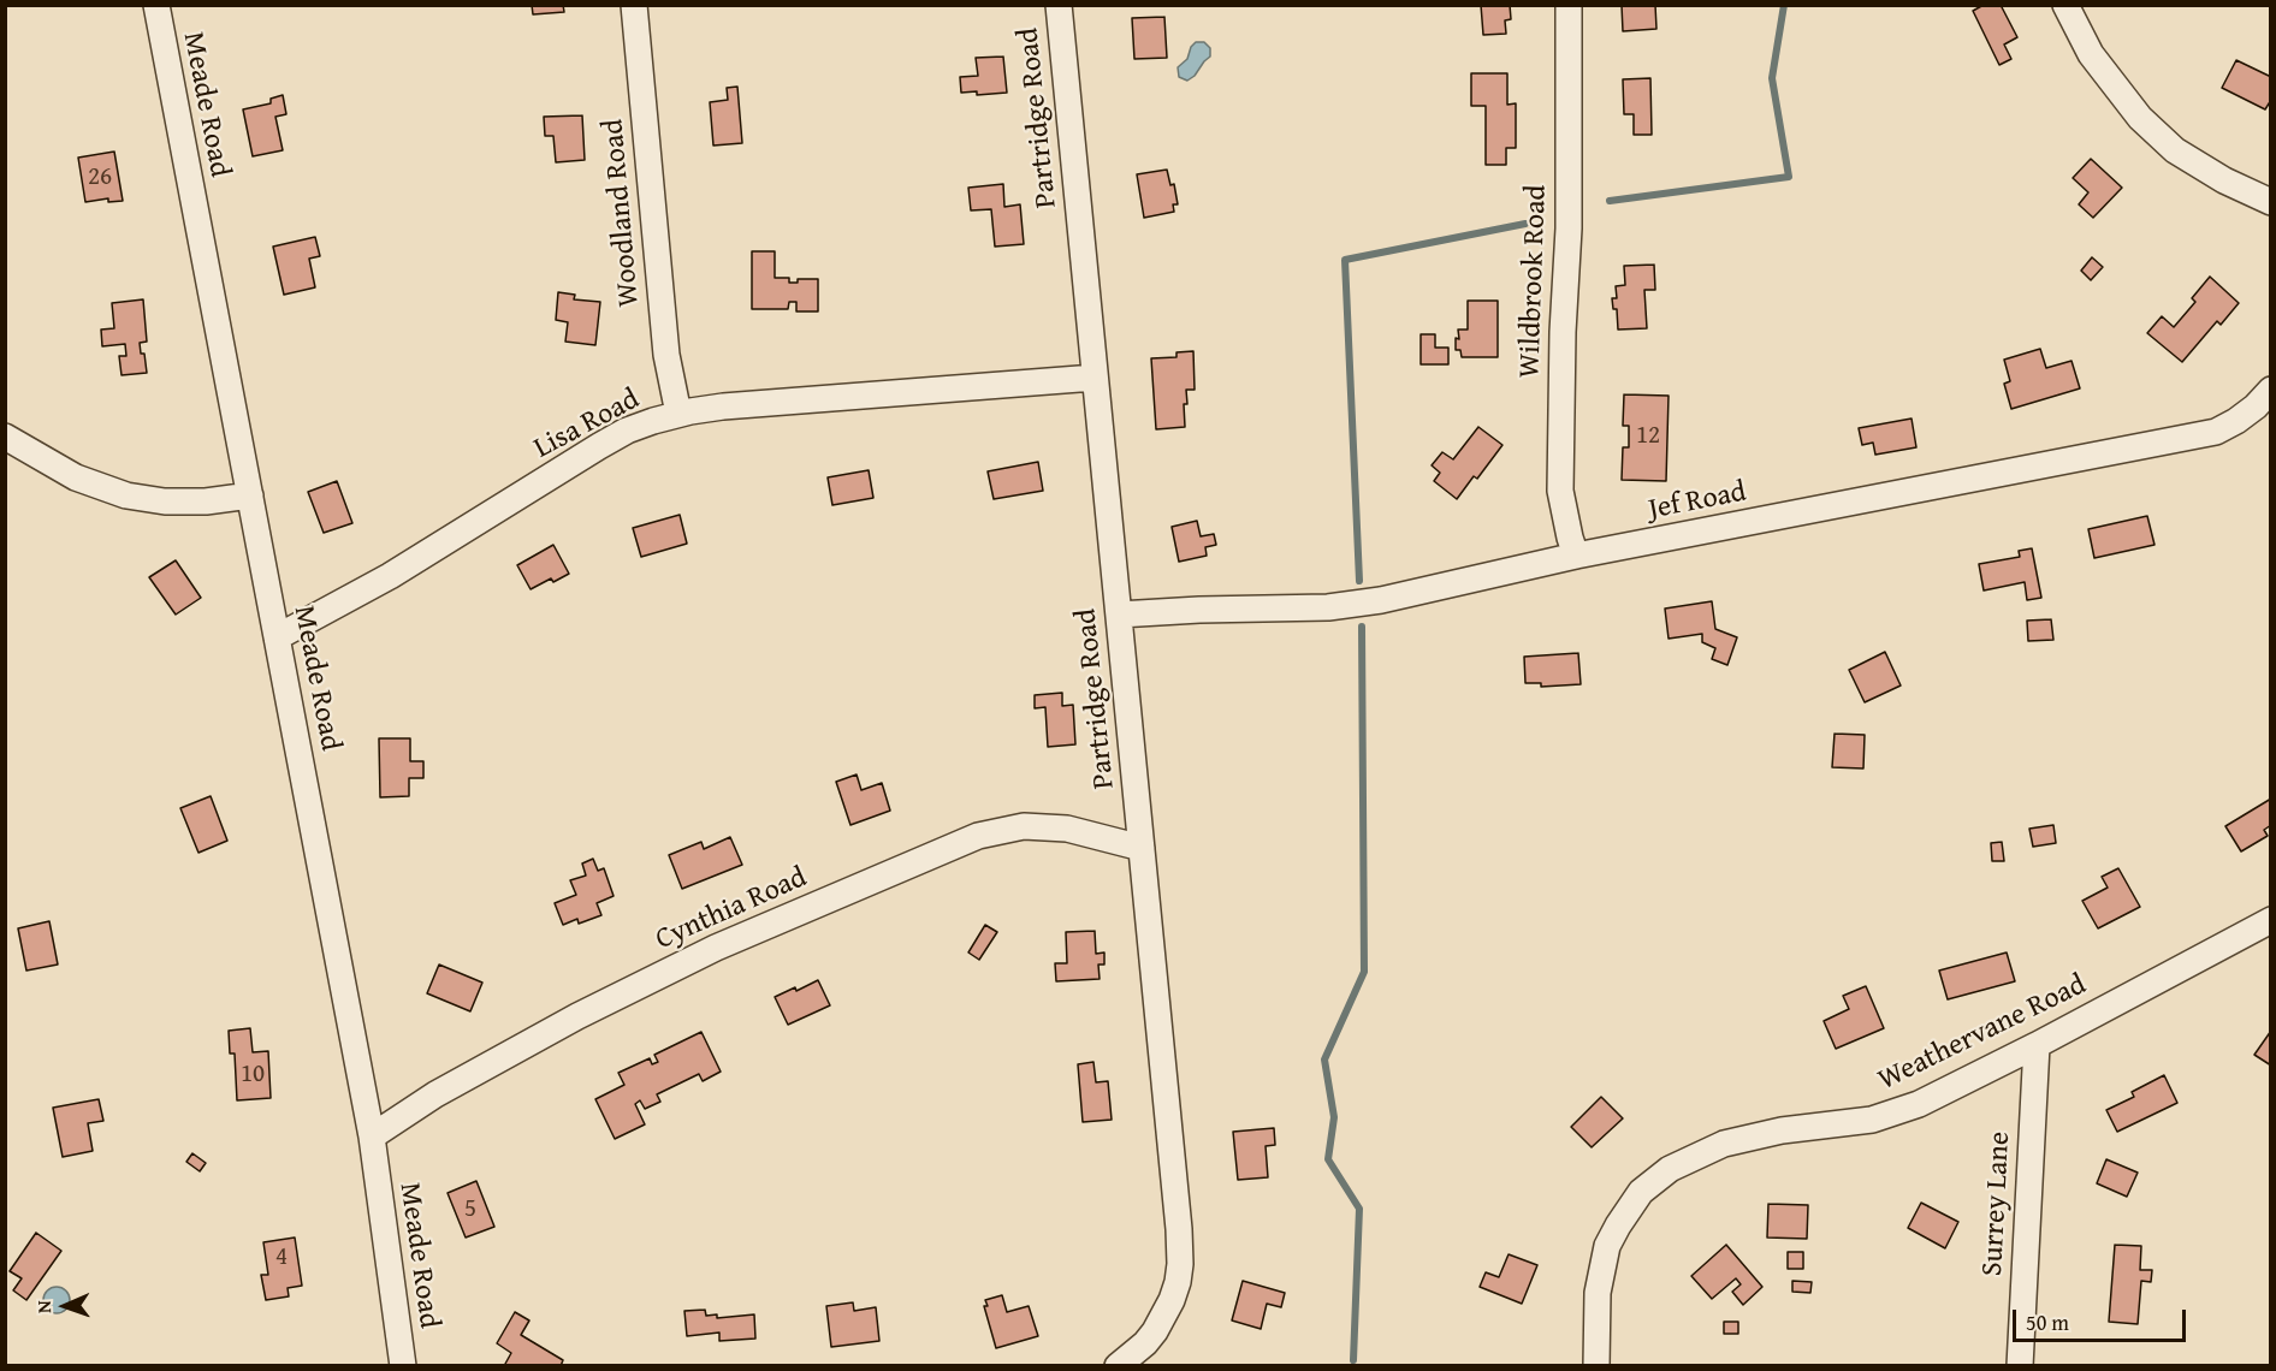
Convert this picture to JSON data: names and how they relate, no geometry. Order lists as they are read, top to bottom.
{
  "streets": {
    "street": [
      "Meade Road",
      "Partridge Road",
      "Woodland Road",
      "Wildbrook Road",
      "Lisa Road",
      "Jef Road",
      "Cynthia Road",
      "Weathervane Road",
      "Surrey Lane"
    ]
  },
  "crossings": [
    ["Meade Road", "Lisa Road"],
    ["Meade Road", "Cynthia Road"],
    ["Partridge Road", "Lisa Road"],
    ["Partridge Road", "Jef Road"],
    ["Partridge Road", "Cynthia Road"],
    ["Woodland Road", "Lisa Road"],
    ["Wildbrook Road", "Jef Road"],
    ["Weathervane Road", "Surrey Lane"]
  ],
  "house_numbers": [
    "26",
    "12",
    "10",
    "5",
    "4"
  ],
  "scale_bar": "50 m",
  "north": "left"
}
